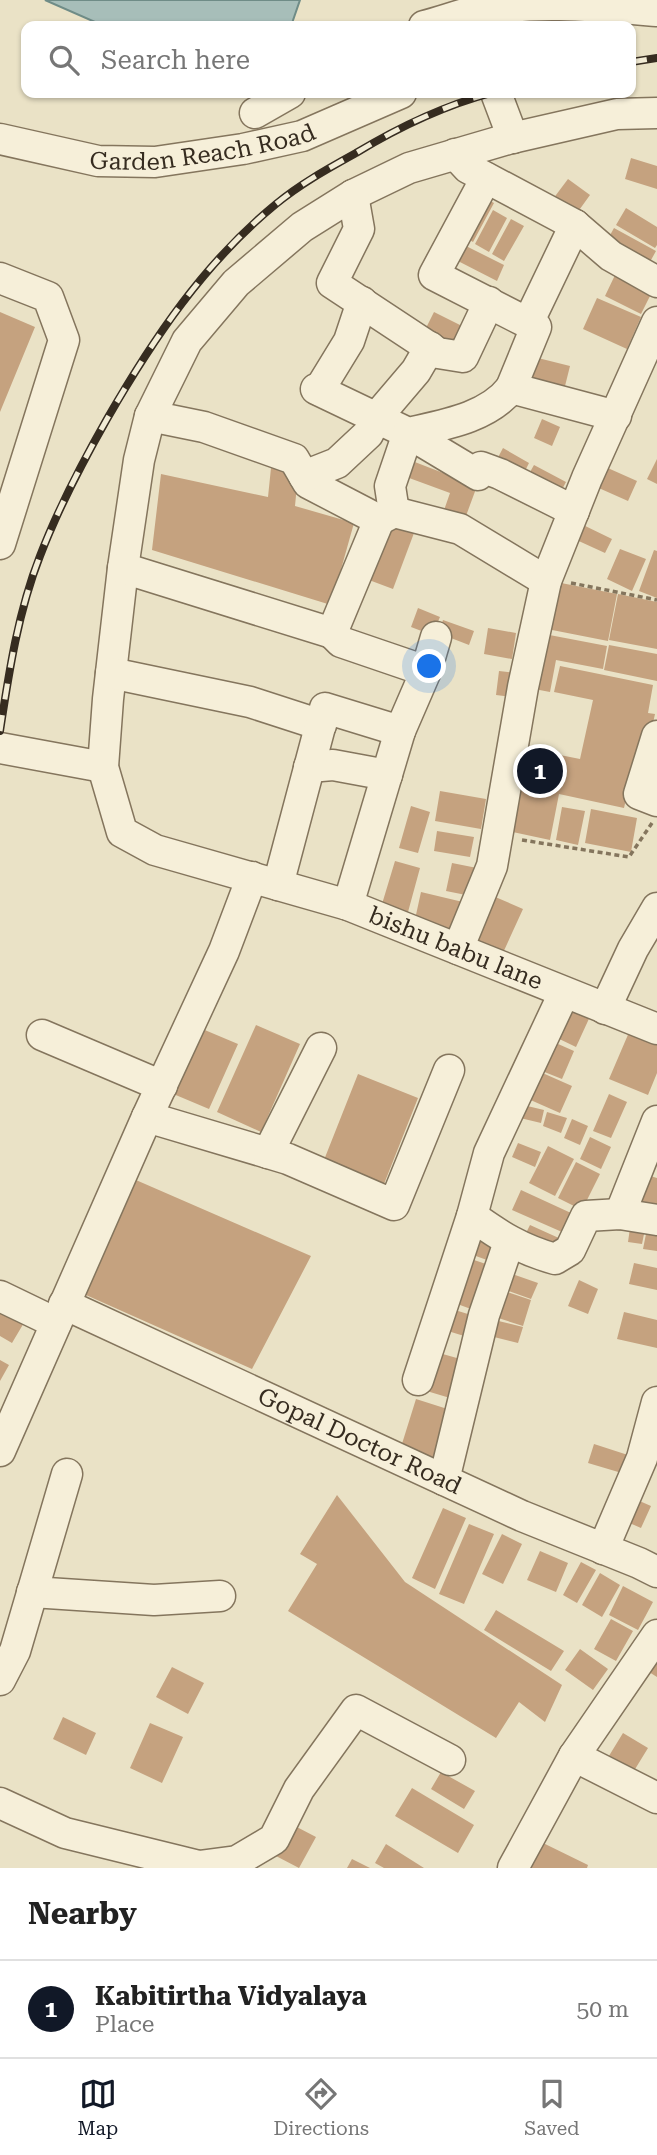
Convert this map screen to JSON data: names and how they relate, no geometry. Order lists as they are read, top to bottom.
{
  "streets": {
    "street": ["Garden Reach Road", "bishu babu lane", "Gopal Doctor Road"]
  },
  "page": {
    "search": "Search here",
    "pins": "1",
    "heading": "Nearby",
    "list": [
      {
        "mark": "1",
        "name": "Kabitirtha Vidyalaya",
        "note": "Place",
        "value": "50 m"
      }
    ],
    "nav": ["Map", "Directions", "Saved"]
  }
}
